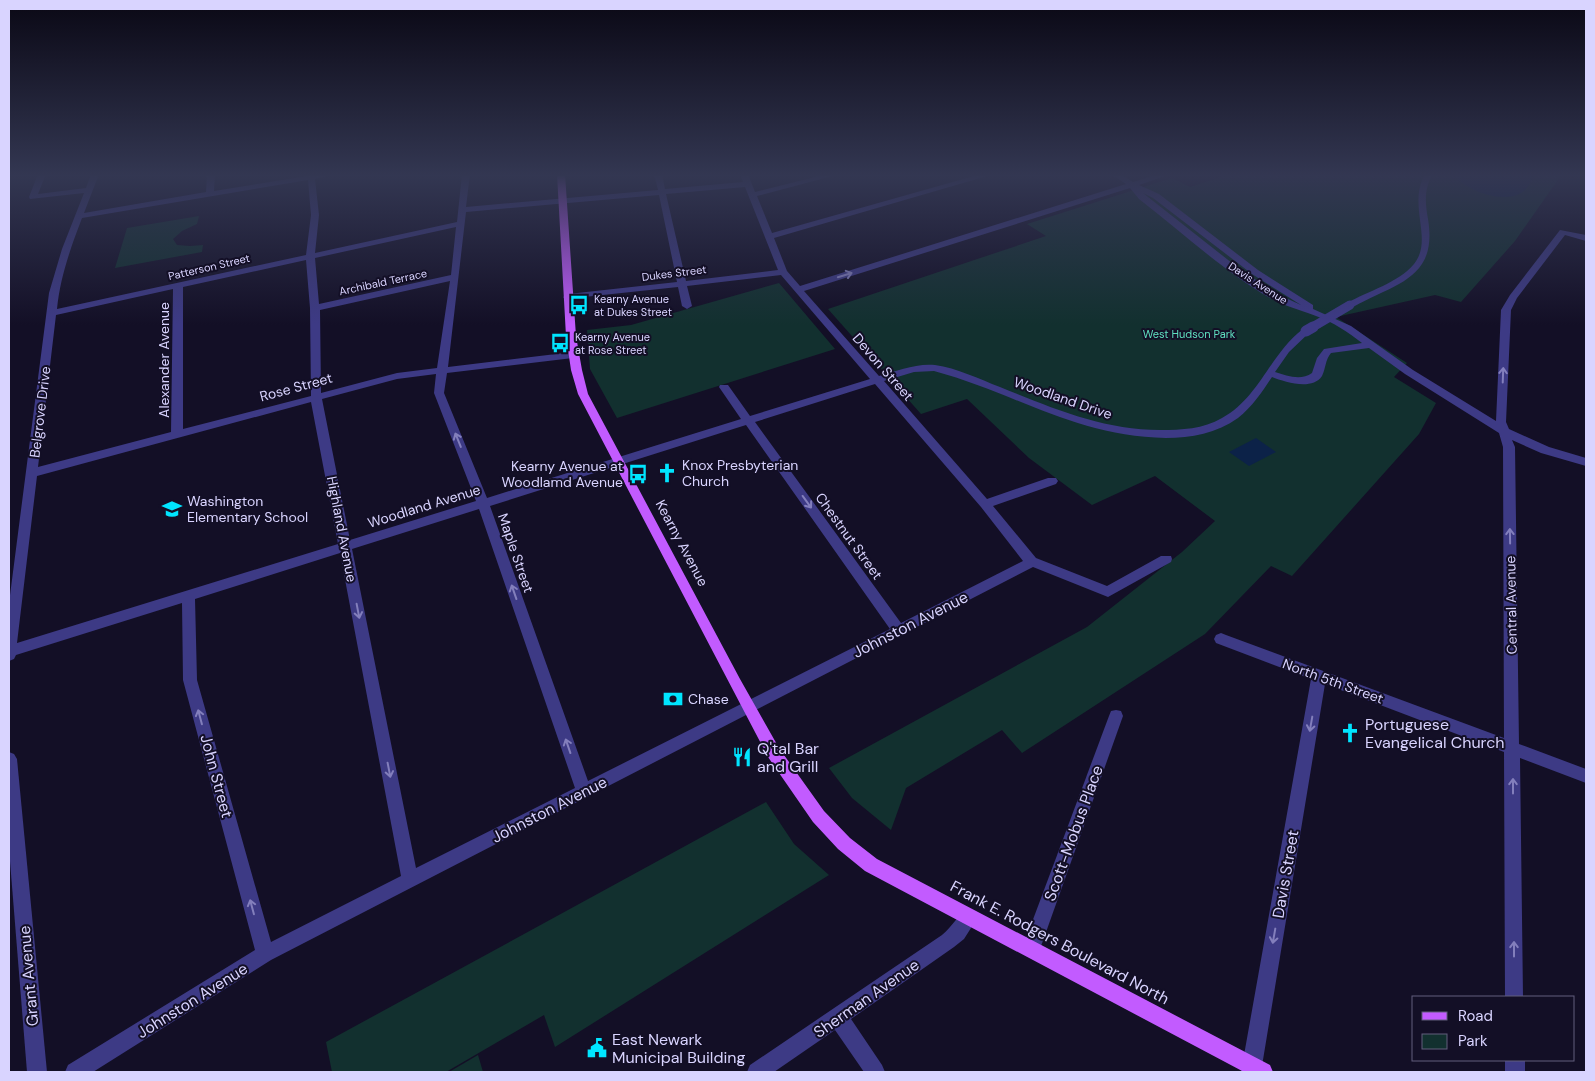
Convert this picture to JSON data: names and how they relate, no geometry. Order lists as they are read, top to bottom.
{
  "streets": {
    "main road": ["Kearny Avenue", "Frank E. Rodgers Boulevard North"],
    "street": [
      "Patterson Street",
      "Dukes Street",
      "Archibald Terrace",
      "Davis Avenue",
      "Alexander Avenue",
      "Devon Street",
      "Rose Street",
      "Woodland Drive",
      "Belgrove Drive",
      "Woodland Avenue",
      "Highland Avenue",
      "Chestnut Street",
      "Maple Street",
      "Central Avenue",
      "Johnston Avenue",
      "North 5th Street",
      "John Street",
      "Scott-Mobus Place",
      "Davis Street",
      "Grant Avenue",
      "Sherman Avenue"
    ]
  },
  "crossings": [
    ["Patterson Street", "Alexander Avenue"],
    ["Patterson Street", "Belgrove Drive"],
    ["Patterson Street", "Highland Avenue"],
    ["Dukes Street", "Devon Street"],
    ["Dukes Street", "Kearny Avenue"],
    ["Archibald Terrace", "Highland Avenue"],
    ["Archibald Terrace", "Maple Street"],
    ["Davis Avenue", "Central Avenue"],
    ["Alexander Avenue", "Rose Street"],
    ["Devon Street", "Woodland Drive"],
    ["Devon Street", "Woodland Avenue"],
    ["Devon Street", "Johnston Avenue"],
    ["Rose Street", "Belgrove Drive"],
    ["Rose Street", "Highland Avenue"],
    ["Rose Street", "Kearny Avenue"],
    ["Rose Street", "Maple Street"],
    ["Woodland Drive", "Woodland Avenue"],
    ["Belgrove Drive", "Woodland Avenue"],
    ["Woodland Avenue", "Highland Avenue"],
    ["Woodland Avenue", "Chestnut Street"],
    ["Woodland Avenue", "Kearny Avenue"],
    ["Woodland Avenue", "Maple Street"],
    ["Woodland Avenue", "John Street"],
    ["Highland Avenue", "Johnston Avenue"],
    ["Chestnut Street", "Johnston Avenue"],
    ["Kearny Avenue", "Johnston Avenue"],
    ["Kearny Avenue", "Frank E. Rodgers Boulevard North"],
    ["Maple Street", "Johnston Avenue"],
    ["Central Avenue", "North 5th Street"],
    ["Johnston Avenue", "John Street"],
    ["North 5th Street", "Davis Street"],
    ["Scott-Mobus Place", "Frank E. Rodgers Boulevard North"],
    ["Davis Street", "Frank E. Rodgers Boulevard North"],
    ["Frank E. Rodgers Boulevard North", "Sherman Avenue"]
  ],
  "one_way": [
    "Highland Avenue",
    "Chestnut Street",
    "Maple Street",
    "Central Avenue",
    "John Street",
    "Davis Street"
  ],
  "parks": ["West Hudson Park"],
  "places": {
    "bus stop": ["Kearny Avenue at Dukes Street", "Kearny Avenue at Rose Street", "Kearny Avenue at Woodlamd Avenue"],
    "church": ["Knox Presbyterian Church", "Portuguese Evangelical Church"],
    "school or university": ["Washington Elementary School"],
    "bank": ["Chase"],
    "restaurant": ["Q'tal Bar and Grill"],
    "public building": ["East Newark Municipal Building"]
  },
  "legend": ["Road", "Park"]
}
